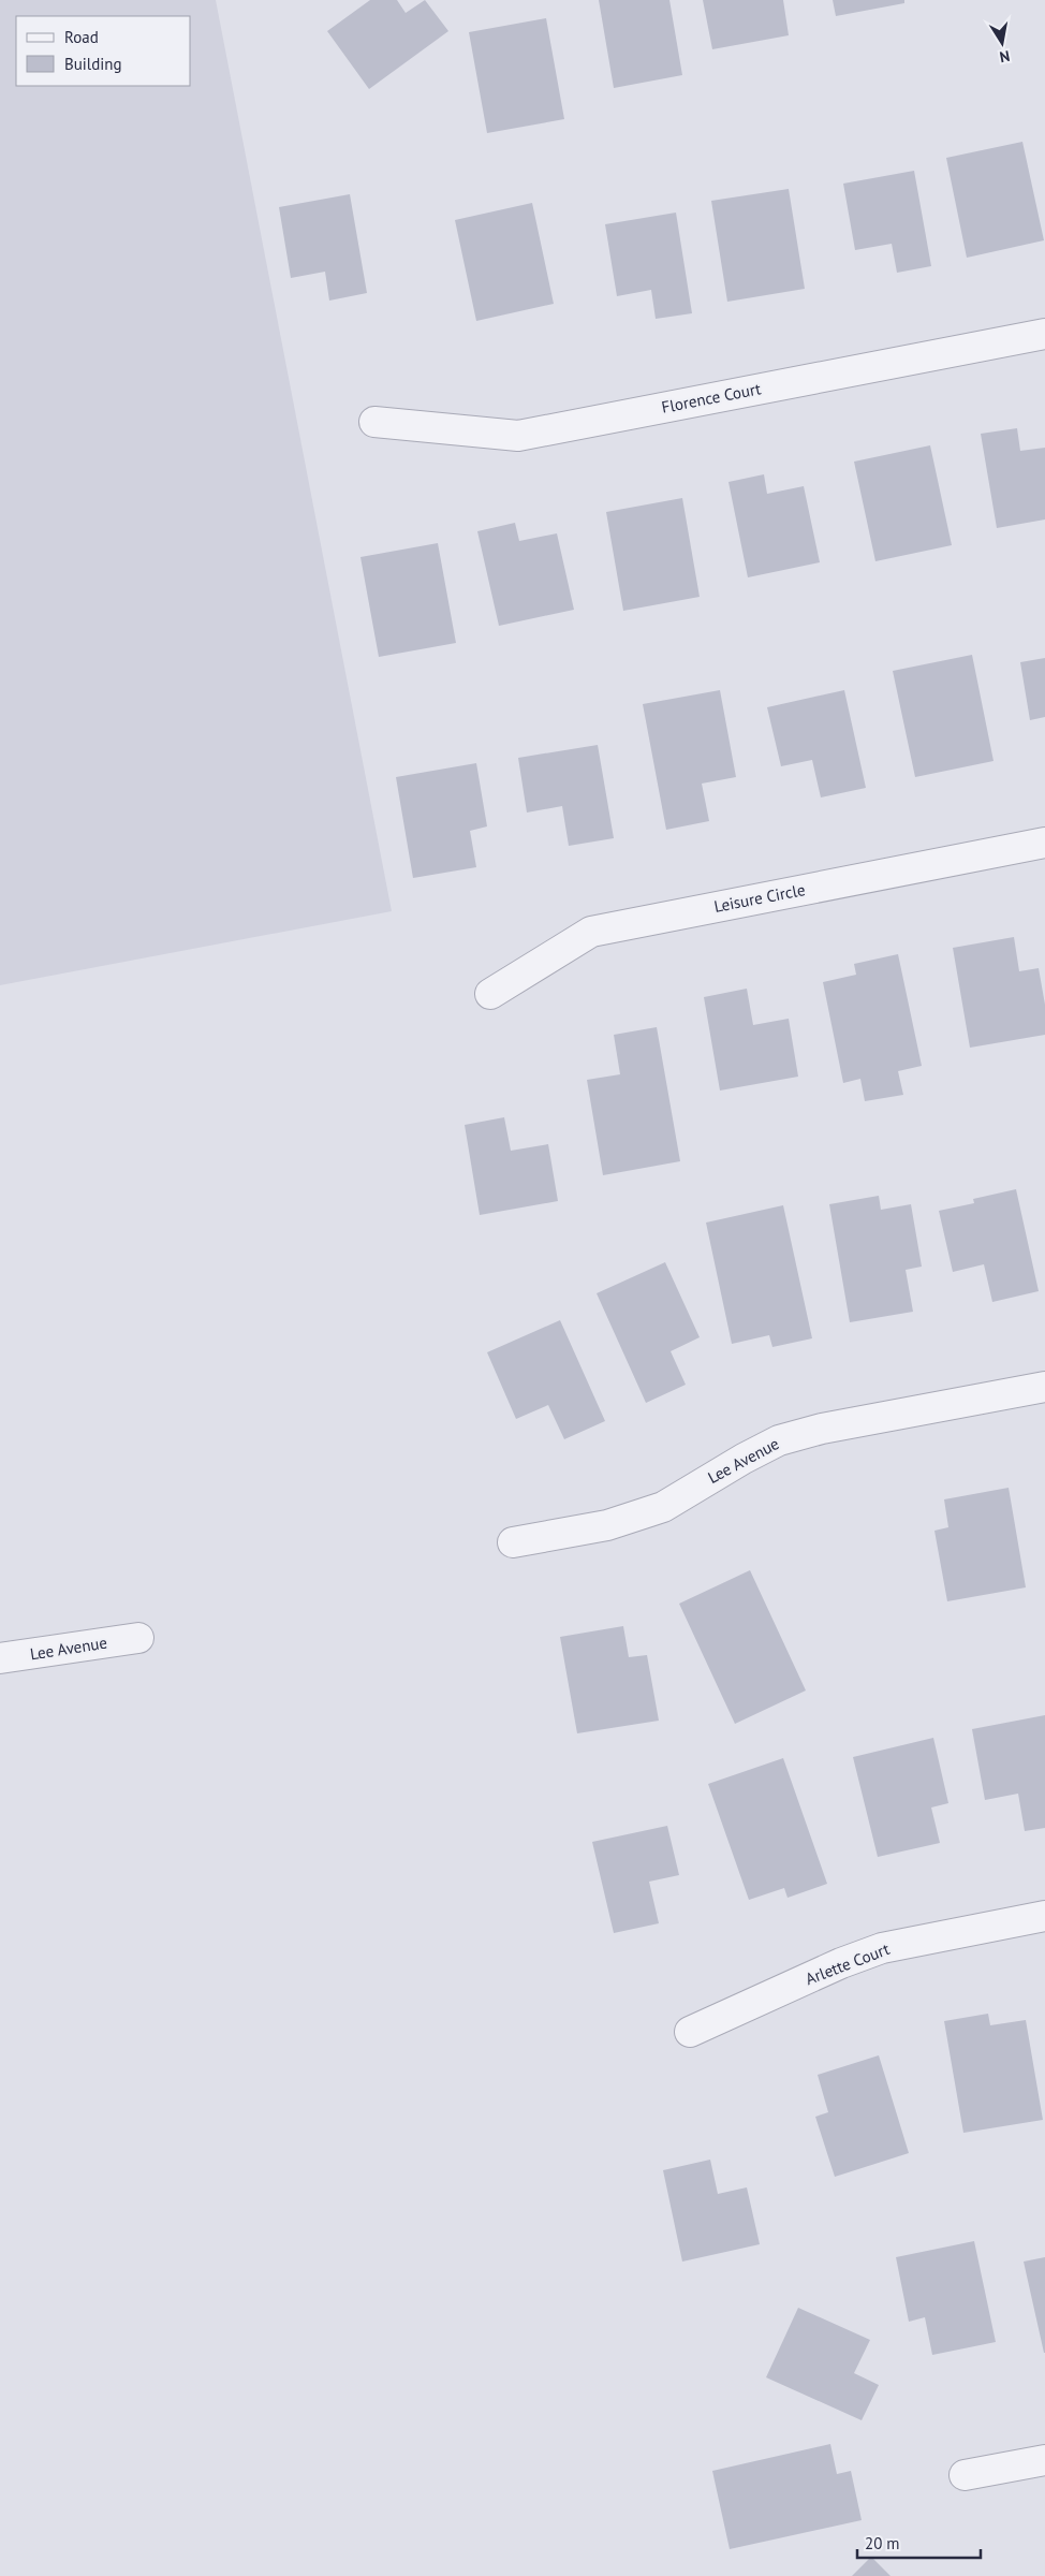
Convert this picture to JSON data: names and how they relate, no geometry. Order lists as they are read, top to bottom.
{
  "streets": {
    "street": [
      "Florence Court",
      "Leisure Circle",
      "Lee Avenue",
      "Arlette Court"
    ]
  },
  "legend": ["Road", "Building"],
  "scale_bar": "20 m",
  "north": "bottom"
}
